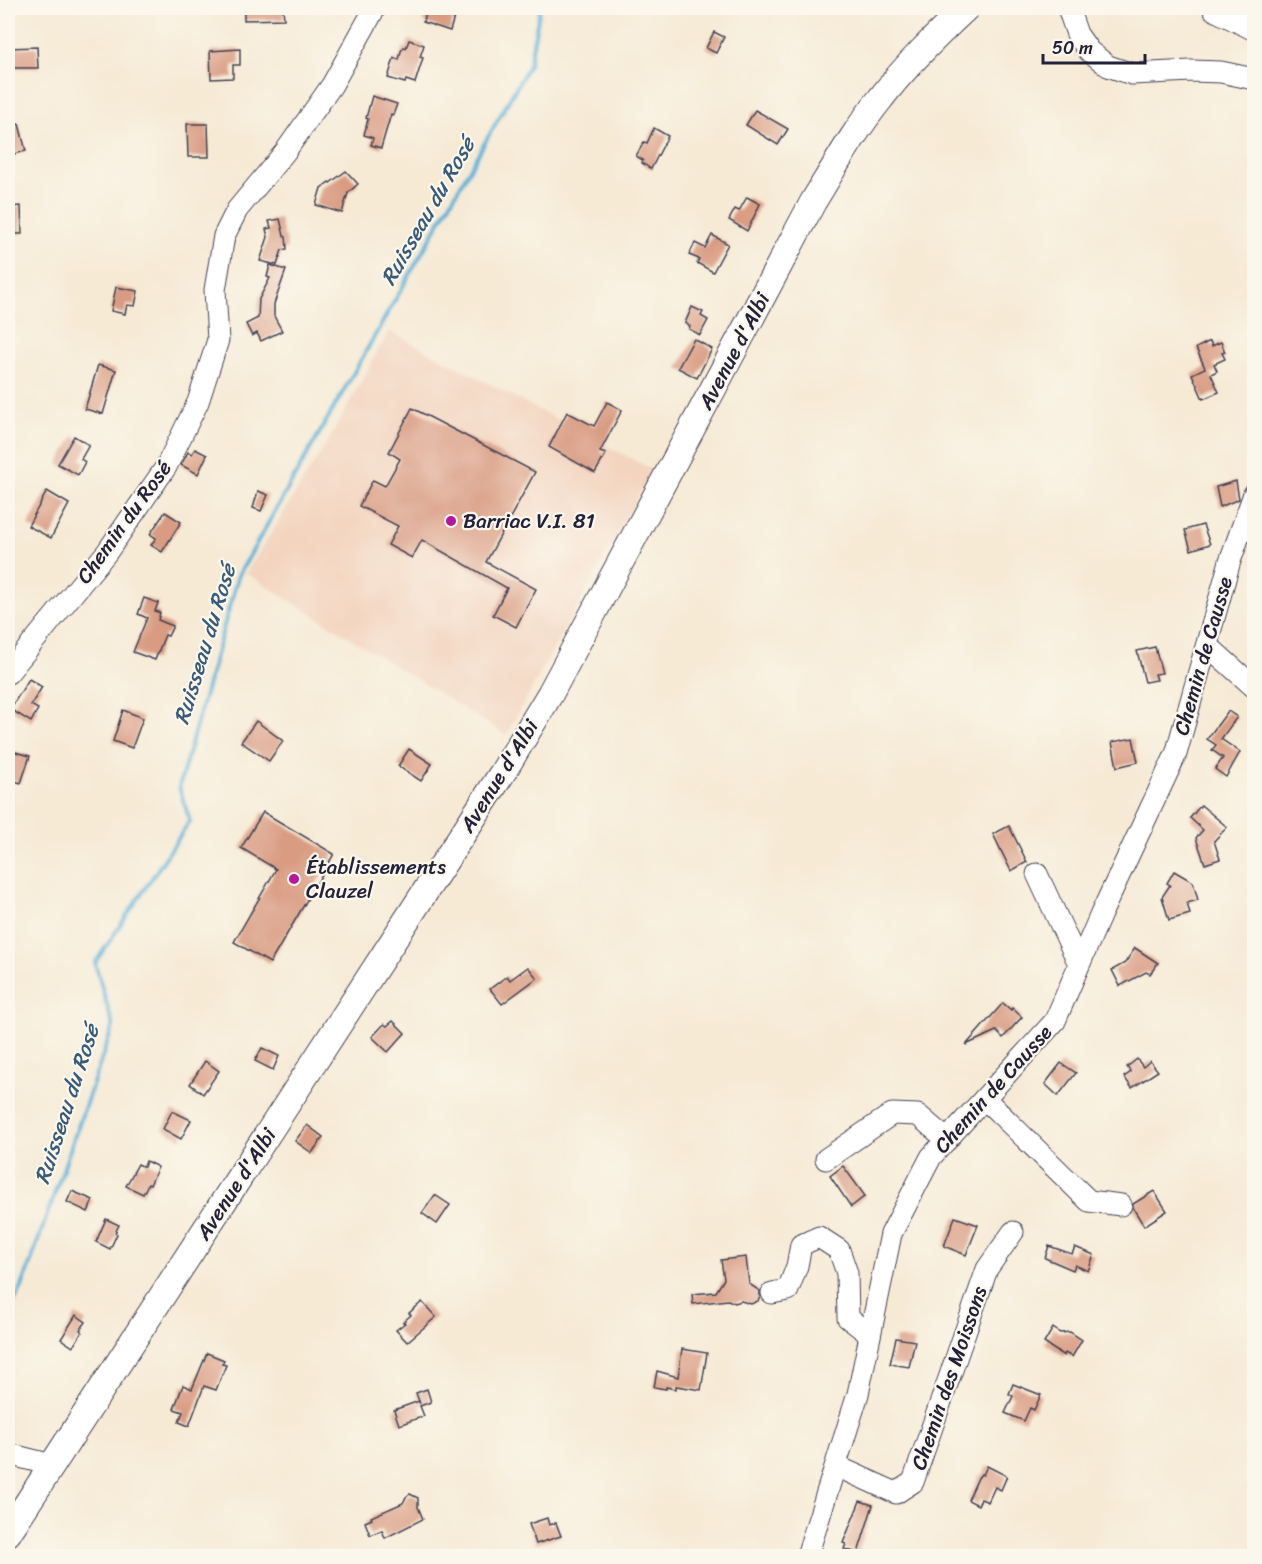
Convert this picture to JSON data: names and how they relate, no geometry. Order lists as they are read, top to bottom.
{
  "streets": {
    "main road": ["Avenue d'Albi"],
    "street": ["Chemin du Rosé", "Chemin de Causse", "Chemin des Moissons"]
  },
  "crossings": [
    ["Chemin de Causse", "Chemin des Moissons"]
  ],
  "water": ["Ruisseau du Rosé"],
  "places": ["Barriac V.I. 81", "Établissements Clauzel"],
  "scale_bar": "50 m"
}
